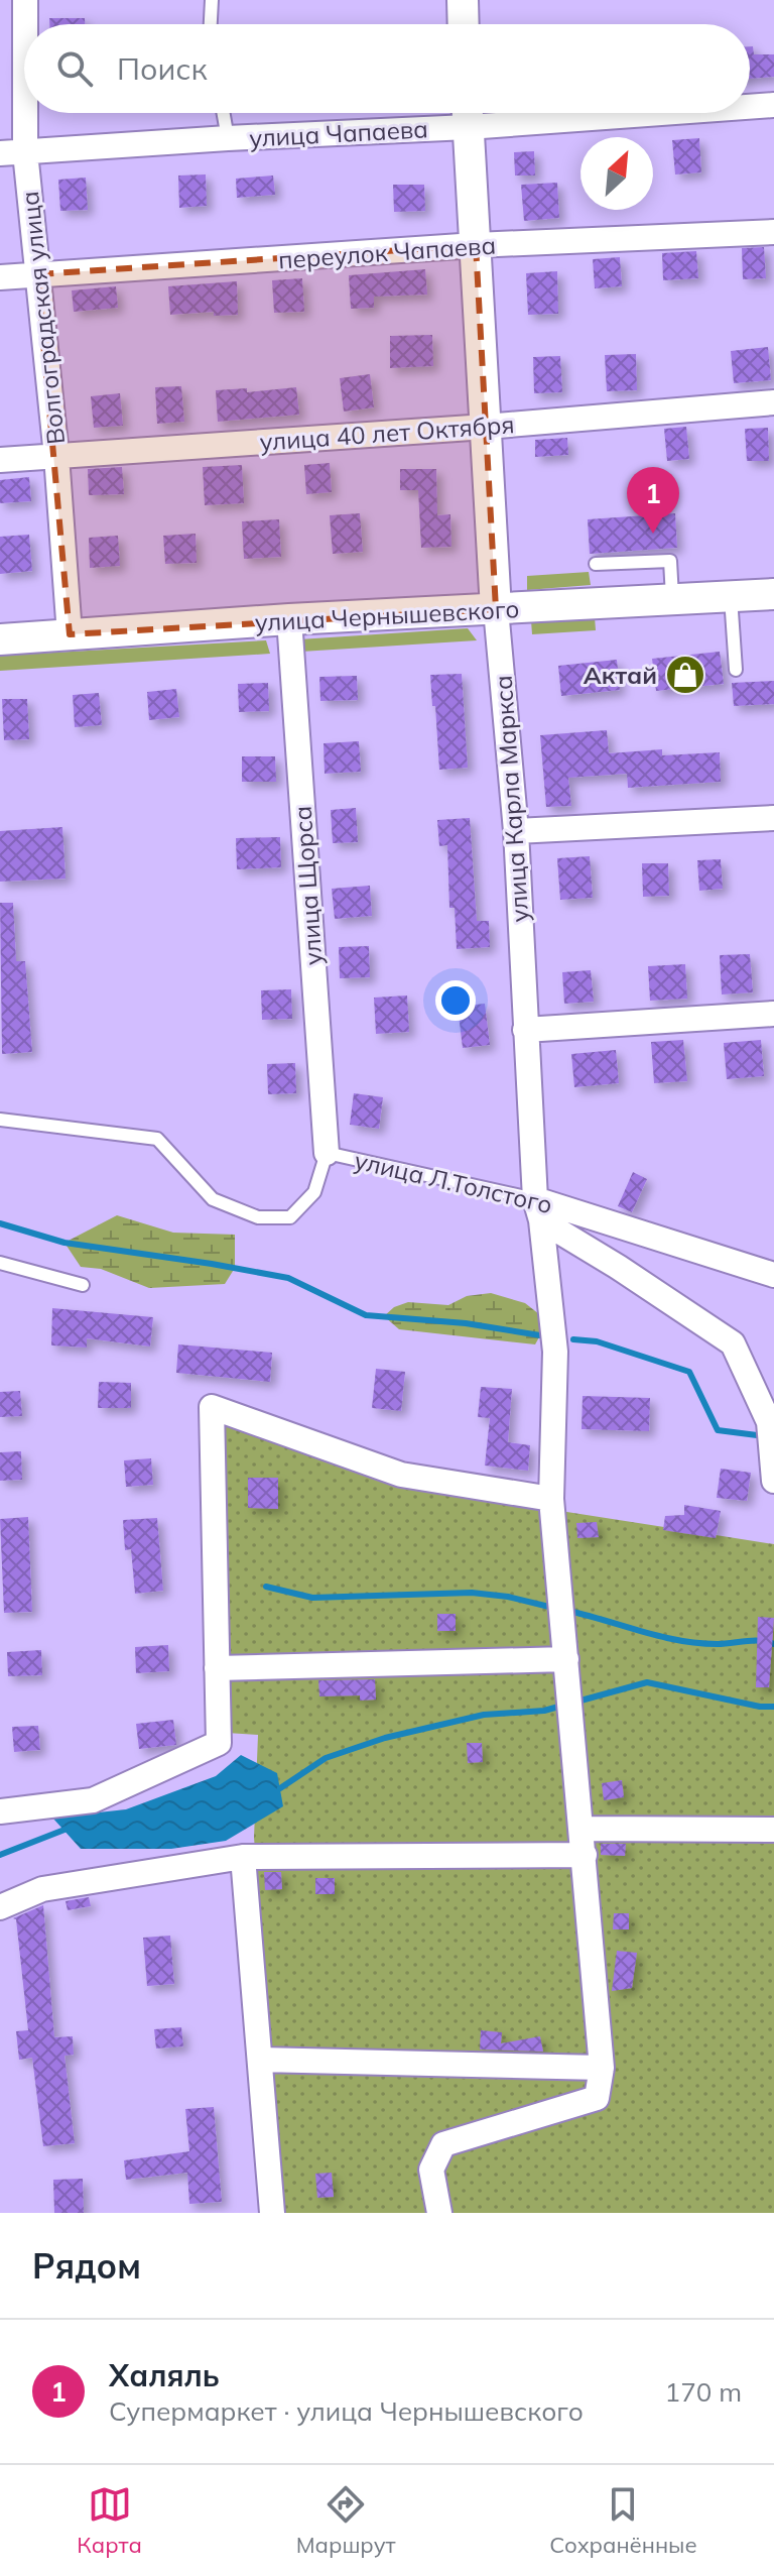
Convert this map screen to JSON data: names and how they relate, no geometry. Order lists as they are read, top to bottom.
{
  "streets": {
    "street": [
      "улица Чапаева",
      "переулок Чапаева",
      "Волгоградская улица",
      "улица 40 лет Октября",
      "улица Чернышевского",
      "улица Карла Маркса",
      "улица Щорса",
      "улица Л.Толстого"
    ]
  },
  "crossings": [
    ["улица Чапаева", "Волгоградская улица"],
    ["улица Чапаева", "улица Карла Маркса"],
    ["переулок Чапаева", "Волгоградская улица"],
    ["переулок Чапаева", "улица Карла Маркса"],
    ["Волгоградская улица", "улица 40 лет Октября"],
    ["Волгоградская улица", "улица Чернышевского"],
    ["улица 40 лет Октября", "улица Карла Маркса"],
    ["улица Чернышевского", "улица Карла Маркса"],
    ["улица Чернышевского", "улица Щорса"],
    ["улица Карла Маркса", "улица Л.Толстого"],
    ["улица Щорса", "улица Л.Толстого"]
  ],
  "places": {
    "shop": ["Актай"]
  },
  "north": "top right",
  "page": {
    "search": "Поиск",
    "pins": "1",
    "heading": "Рядом",
    "list": [
      {
        "mark": "1",
        "name": "Халяль",
        "note": "Супермаркет · улица Чернышевского",
        "value": "170 m"
      }
    ],
    "nav": ["Карта", "Маршрут", "Сохранённые"]
  }
}
